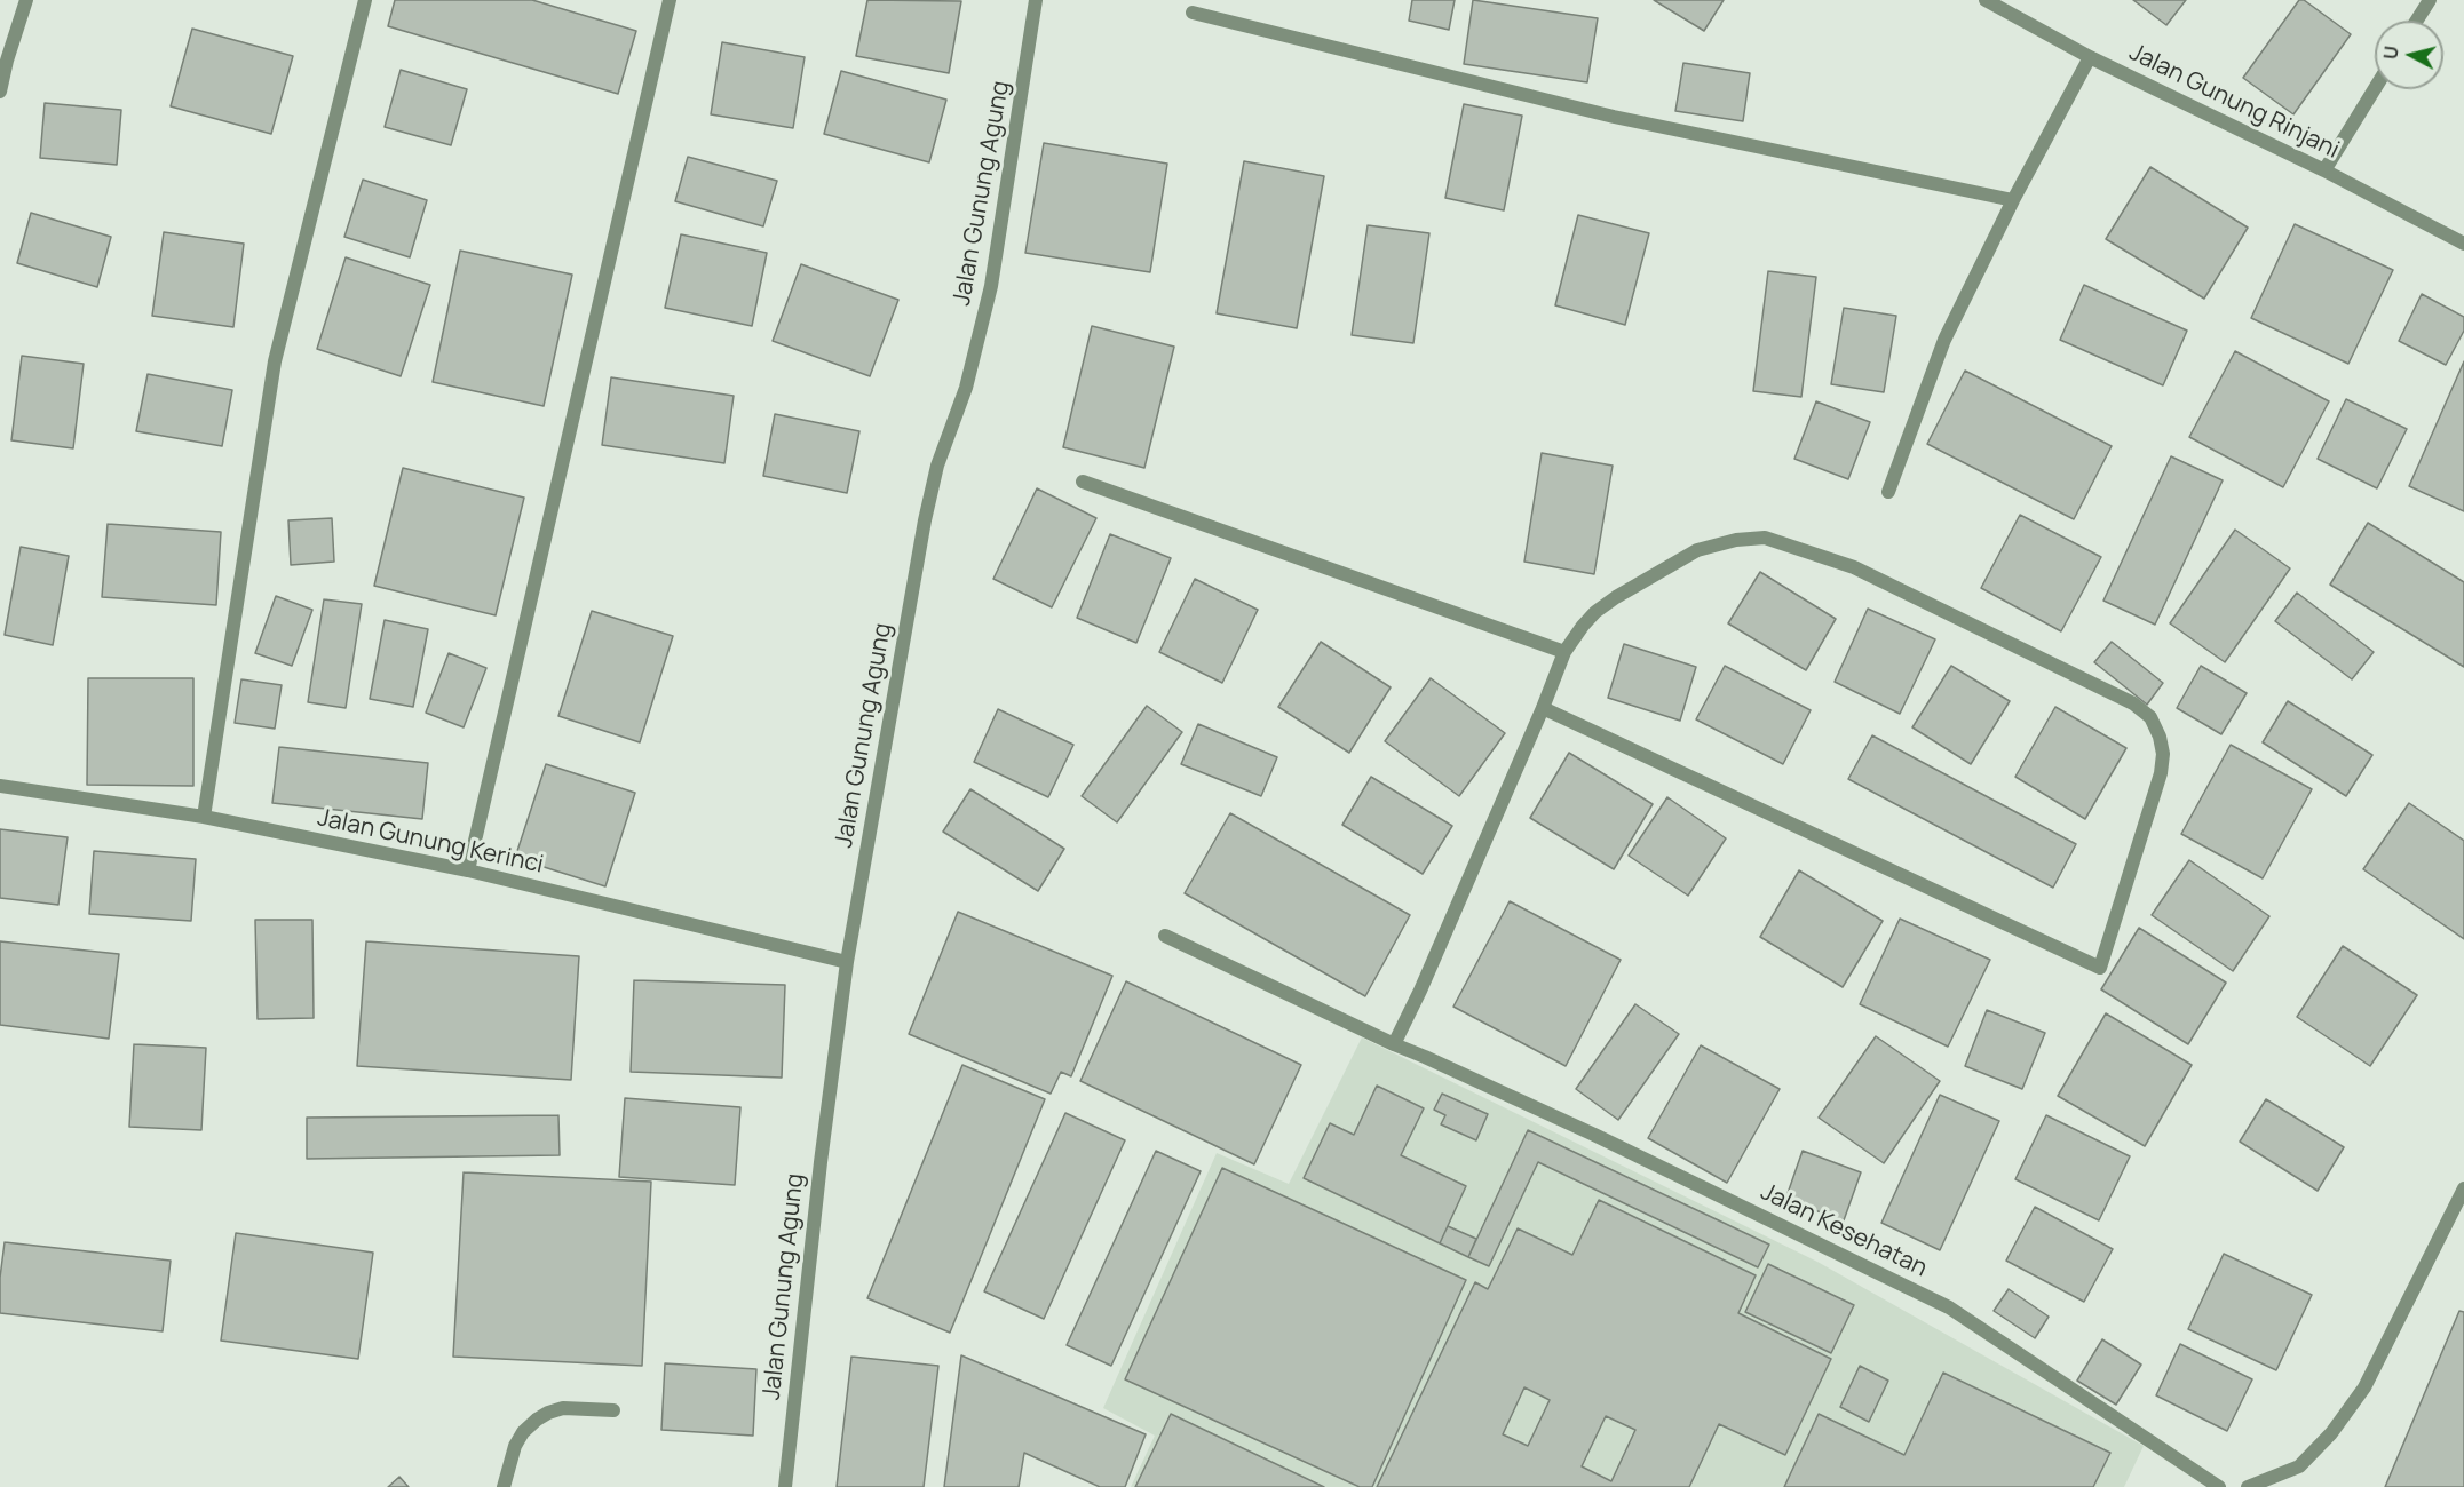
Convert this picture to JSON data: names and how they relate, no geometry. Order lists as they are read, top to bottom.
{
  "streets": {
    "street": [
      "Jalan Gunung Rinjani",
      "Jalan Gunung Agung",
      "Jalan Gunung Kerinci",
      "Jalan Kesehatan"
    ]
  },
  "crossings": [
    ["Jalan Gunung Agung", "Jalan Gunung Kerinci"]
  ],
  "north": "left"
}
